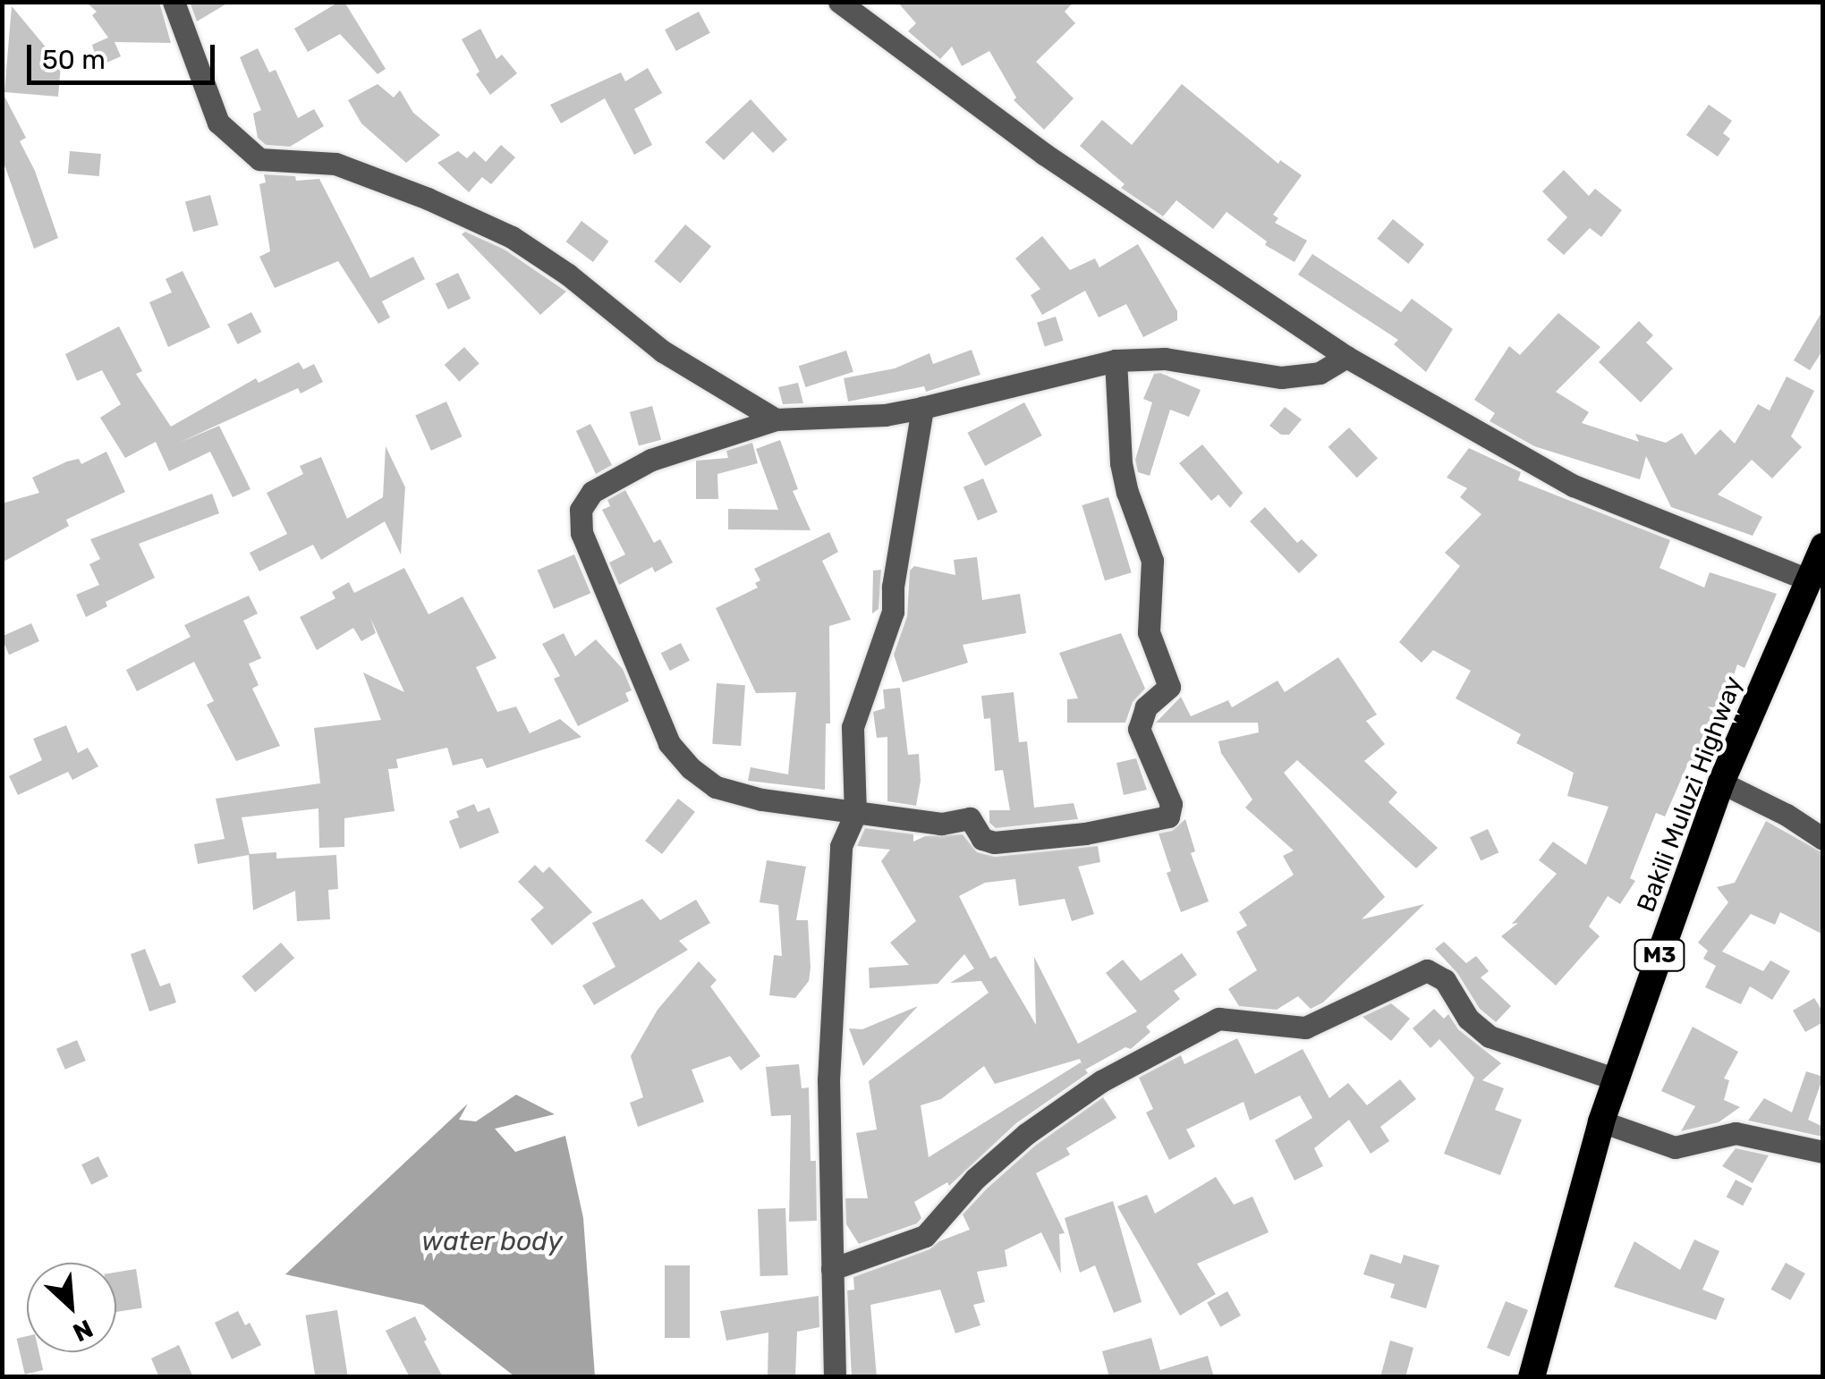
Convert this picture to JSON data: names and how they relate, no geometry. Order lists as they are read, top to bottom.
{
  "streets": {
    "highway": ["Bakili Muluzi Highway", "M3"]
  },
  "water": ["water body"],
  "scale_bar": "50 m",
  "north": "bottom right"
}
